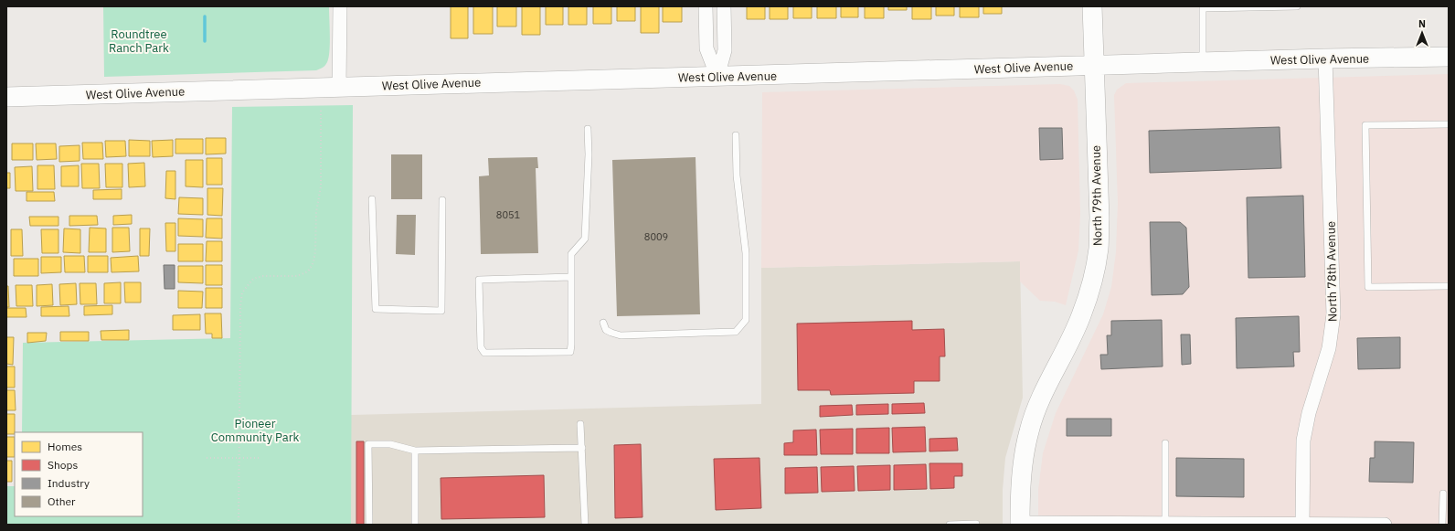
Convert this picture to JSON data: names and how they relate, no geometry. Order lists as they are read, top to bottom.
{
  "streets": {
    "main road": ["West Olive Avenue", "North 79th Avenue"],
    "street": ["North 78th Avenue"]
  },
  "crossings": [
    ["West Olive Avenue", "North 79th Avenue"],
    ["West Olive Avenue", "North 78th Avenue"]
  ],
  "parks": ["Roundtree Ranch Park", "Pioneer Community Park"],
  "house_numbers": ["8051", "8009"],
  "legend": [
    "Homes",
    "Shops",
    "Industry",
    "Other"
  ],
  "north": "top"
}
